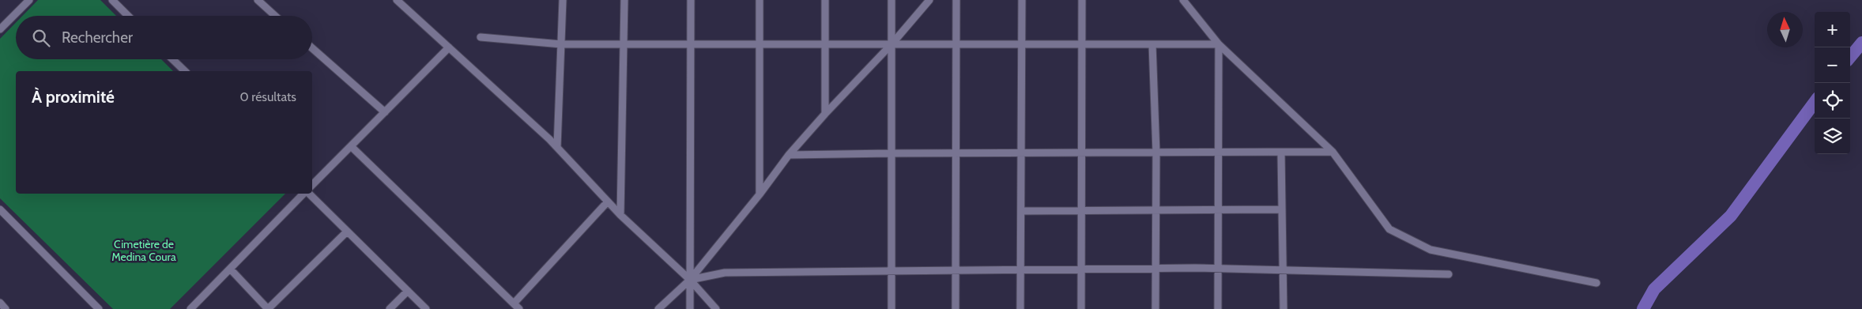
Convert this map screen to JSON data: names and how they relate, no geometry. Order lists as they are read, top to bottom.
{
  "parks": ["Cimetière de Medina Coura"],
  "north": "top",
  "page": {
    "map_buttons": ["+", "−"],
    "search": "Rechercher",
    "heading": ["À proximité", "0 résultats"]
  }
}
